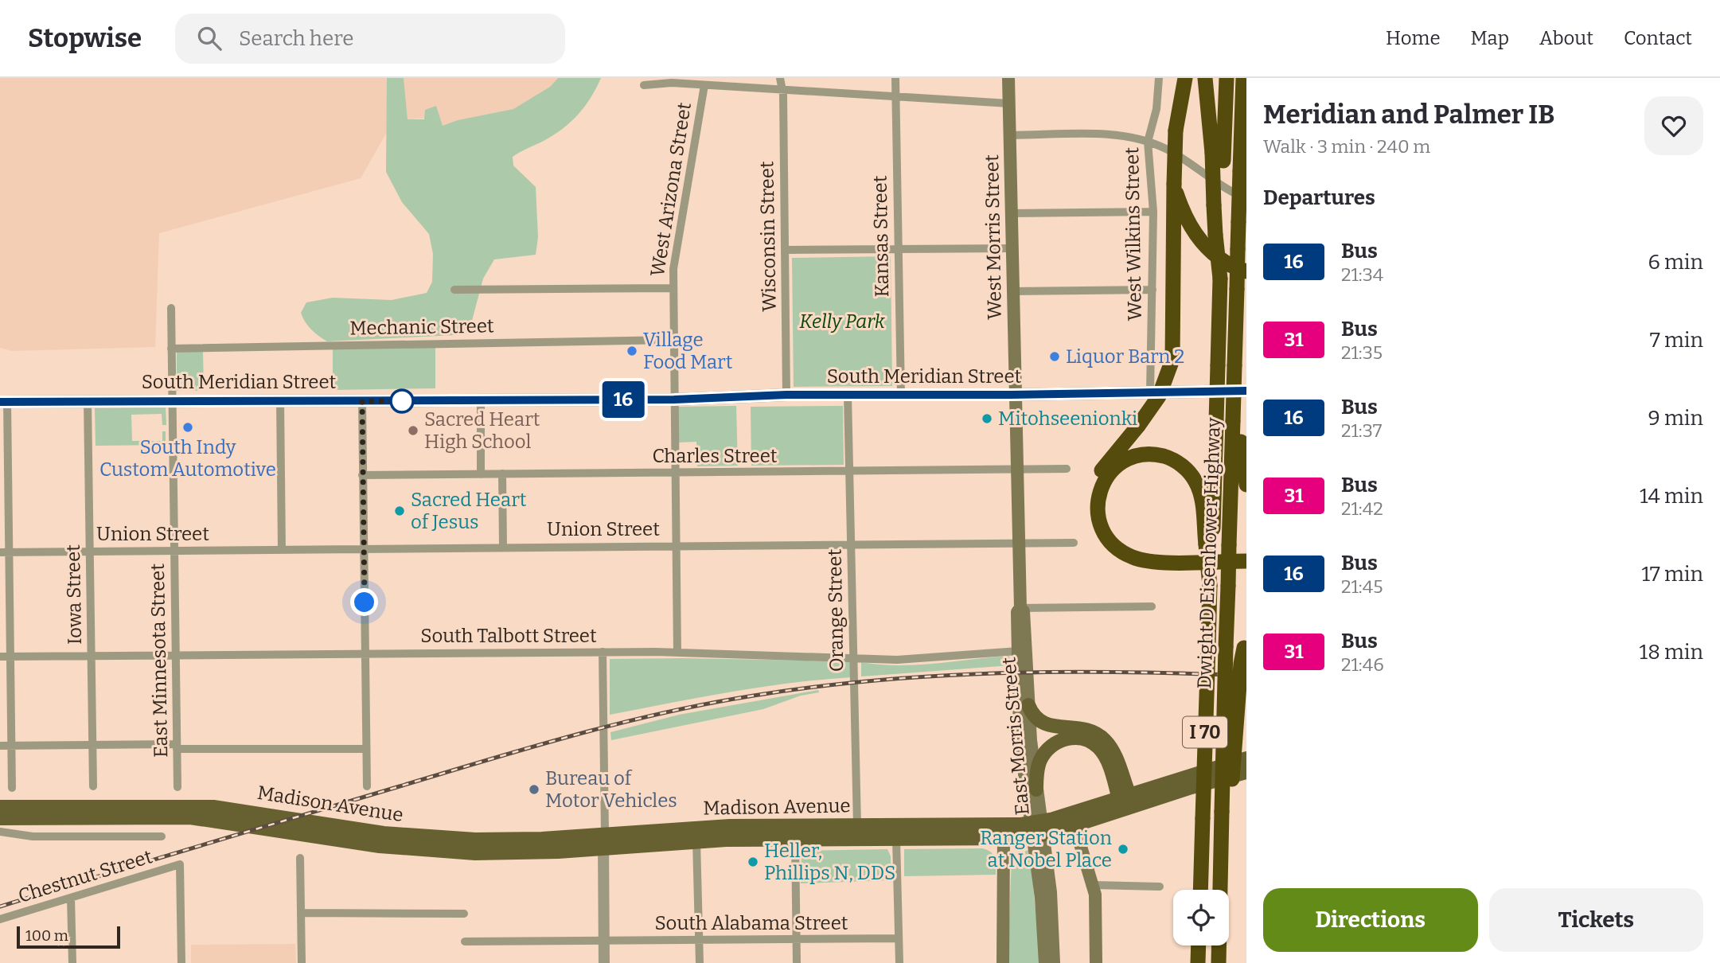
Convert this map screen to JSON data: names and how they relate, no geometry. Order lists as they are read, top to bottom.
{
  "streets": {
    "highway": ["Dwight D Eisenhower Highway", "I 70"],
    "main road": [
      "West Morris Street",
      "South Meridian Street",
      "East Morris Street",
      "Madison Avenue"
    ],
    "street": [
      "West Arizona Street",
      "West Wilkins Street",
      "Wisconsin Street",
      "Kansas Street",
      "Mechanic Street",
      "Charles Street",
      "Union Street",
      "Iowa Street",
      "Orange Street",
      "South Talbott Street",
      "East Minnesota Street",
      "Chestnut Street",
      "South Alabama Street"
    ]
  },
  "crossings": [
    ["West Arizona Street", "Mechanic Street"],
    ["West Arizona Street", "South Meridian Street"],
    ["West Arizona Street", "Charles Street"],
    ["West Arizona Street", "Union Street"],
    ["West Arizona Street", "South Talbott Street"],
    ["West Wilkins Street", "South Meridian Street"],
    ["Wisconsin Street", "South Meridian Street"],
    ["Kansas Street", "South Meridian Street"],
    ["West Morris Street", "South Meridian Street"],
    ["West Morris Street", "East Morris Street"],
    ["Mechanic Street", "East Minnesota Street"],
    ["South Meridian Street", "Iowa Street"],
    ["South Meridian Street", "Orange Street"],
    ["South Meridian Street", "East Minnesota Street"],
    ["South Meridian Street", "East Morris Street"],
    ["Charles Street", "Orange Street"],
    ["Charles Street", "East Morris Street"],
    ["Union Street", "Iowa Street"],
    ["Union Street", "Orange Street"],
    ["Union Street", "East Minnesota Street"],
    ["Union Street", "East Morris Street"],
    ["Iowa Street", "South Talbott Street"],
    ["Orange Street", "South Talbott Street"],
    ["Orange Street", "Madison Avenue"],
    ["South Talbott Street", "East Minnesota Street"],
    ["South Talbott Street", "East Morris Street"],
    ["East Morris Street", "Madison Avenue"]
  ],
  "parks": ["Kelly Park"],
  "places": [
    "Village Food Mart",
    "Liquor Barn 2",
    "Mitohseenionki",
    "South Indy Custom Automotive",
    "Sacred Heart High School",
    "Sacred Heart of Jesus",
    "Bureau of Motor Vehicles",
    "Ranger Station at Nobel Place",
    "Heller, Phillips N, DDS"
  ],
  "lines": ["bus line 16"],
  "scale_bar": "100 m",
  "page": {
    "header": "Stopwise",
    "search": "Search here",
    "nav": [
      "Home",
      "Map",
      "About",
      "Contact"
    ],
    "on_map": "16",
    "heading": [
      ["Meridian and Palmer IB", "Walk · 3 min · 240 m"],
      "Departures"
    ],
    "list": [
      {
        "mark": "16",
        "name": "Bus",
        "note": "21:34",
        "value": "6 min"
      },
      {
        "mark": "31",
        "name": "Bus",
        "note": "21:35",
        "value": "7 min"
      },
      {
        "mark": "16",
        "name": "Bus",
        "note": "21:37",
        "value": "9 min"
      },
      {
        "mark": "31",
        "name": "Bus",
        "note": "21:42",
        "value": "14 min"
      },
      {
        "mark": "16",
        "name": "Bus",
        "note": "21:45",
        "value": "17 min"
      },
      {
        "mark": "31",
        "name": "Bus",
        "note": "21:46",
        "value": "18 min"
      }
    ],
    "buttons": ["Directions", "Tickets"],
    "scale": "100 m"
  }
}
